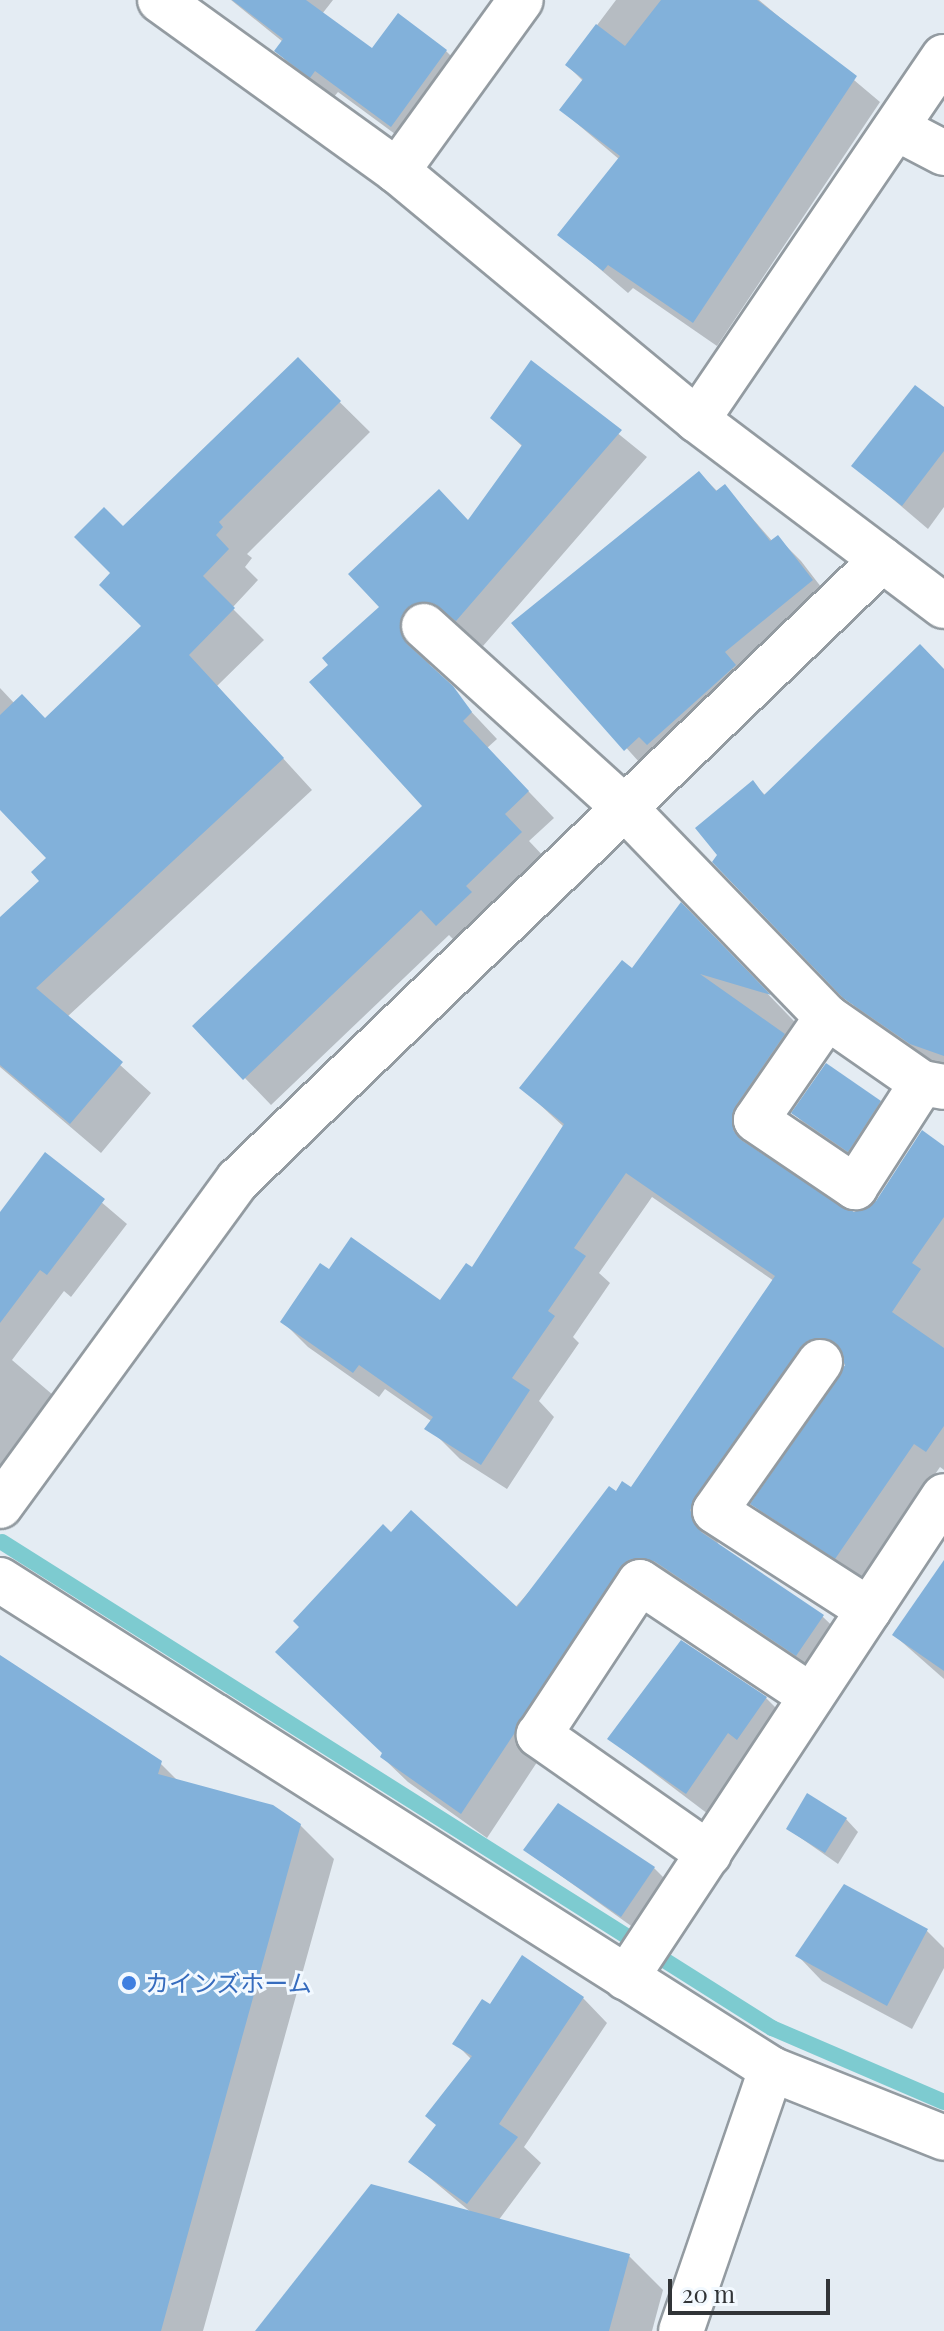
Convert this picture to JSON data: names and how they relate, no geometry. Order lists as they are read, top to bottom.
{
  "places": ["カインズホーム"],
  "scale_bar": "20 m"
}
